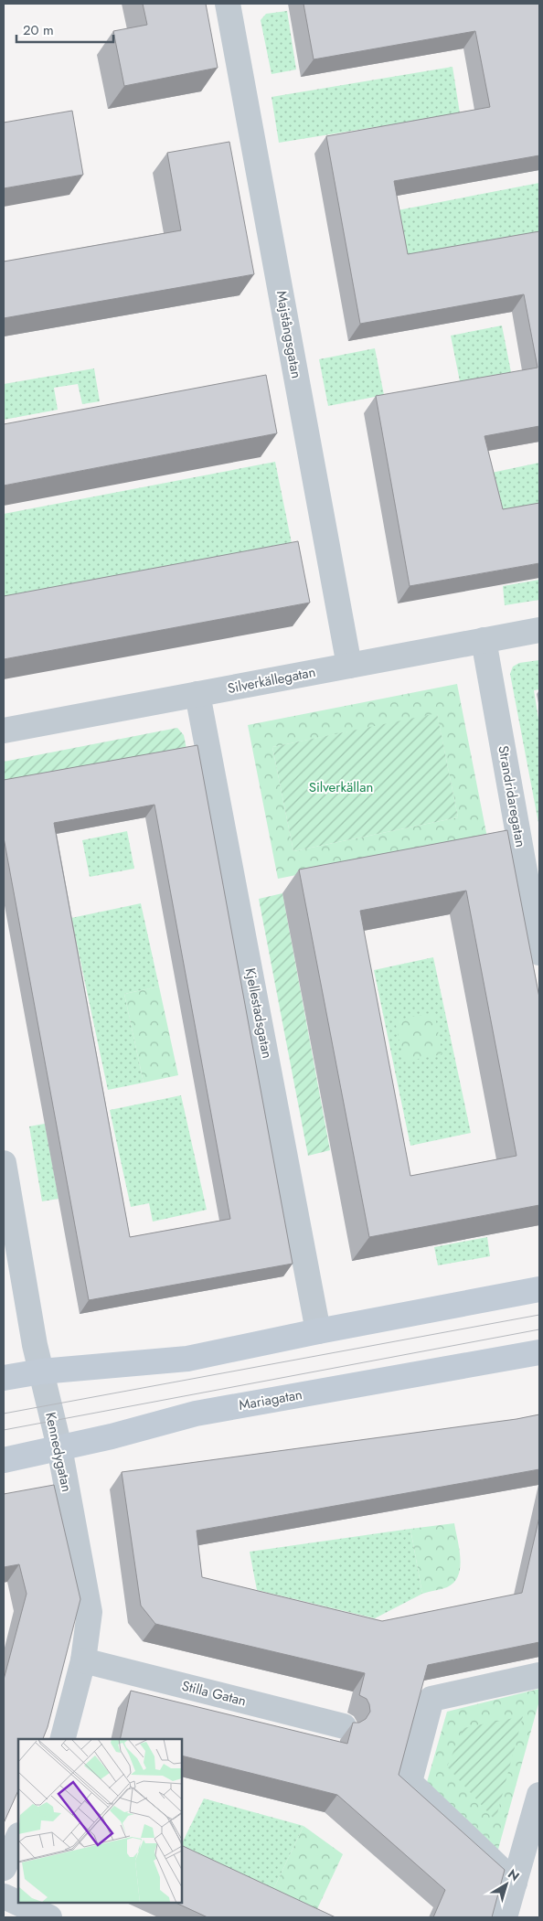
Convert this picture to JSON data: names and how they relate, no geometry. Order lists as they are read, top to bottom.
{
  "streets": {
    "street": [
      "Majstångsgatan",
      "Silverkällegatan",
      "Strandridaregatan",
      "Kjellestadsgatan",
      "Mariagatan",
      "Kennedygatan",
      "Stilla Gatan"
    ]
  },
  "crossings": [
    ["Majstångsgatan", "Silverkällegatan"],
    ["Silverkällegatan", "Strandridaregatan"],
    ["Silverkällegatan", "Kjellestadsgatan"],
    ["Mariagatan", "Kennedygatan"],
    ["Kennedygatan", "Stilla Gatan"]
  ],
  "parks": ["Silverkällan"],
  "scale_bar": "20 m",
  "north": "top right"
}
